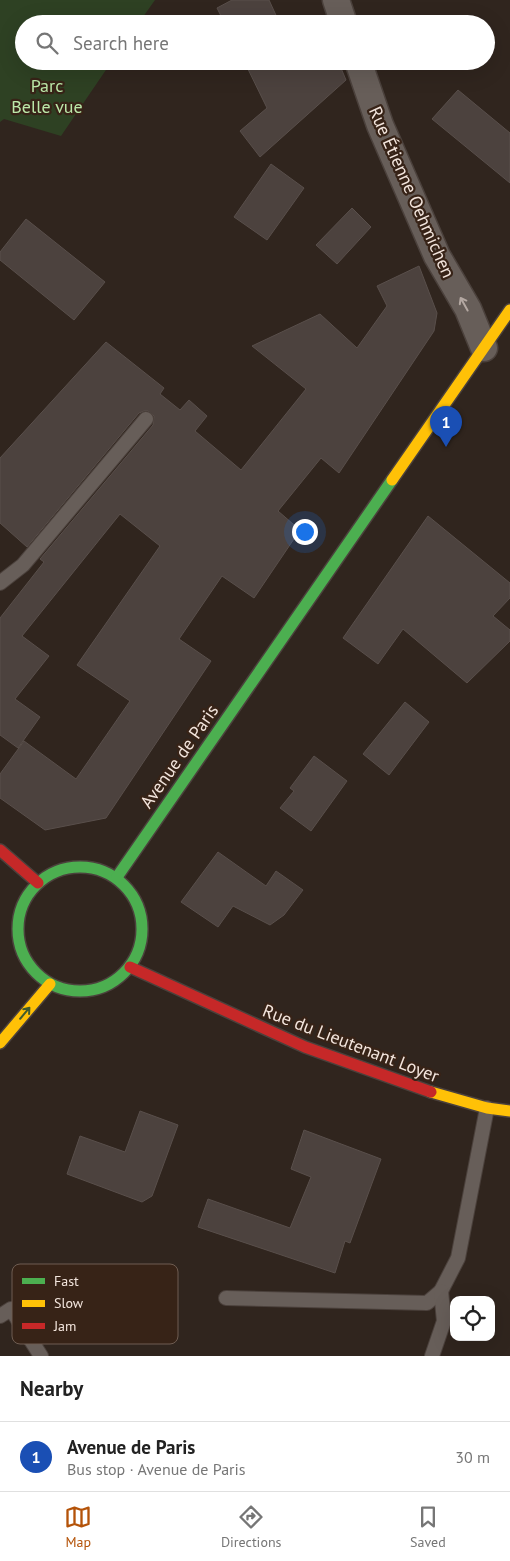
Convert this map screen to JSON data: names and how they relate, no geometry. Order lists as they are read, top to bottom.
{
  "streets": {
    "main road": ["Avenue de Paris", "Rue du Lieutenant Loyer"],
    "street": ["Rue Étienne Oehmichen"]
  },
  "crossings": [
    ["Rue Étienne Oehmichen", "Avenue de Paris"],
    ["Avenue de Paris", "Rue du Lieutenant Loyer"]
  ],
  "one_way": ["Rue Étienne Oehmichen"],
  "parks": ["Parc Belle vue"],
  "legend": ["Fast", "Slow", "Jam"],
  "page": {
    "search": "Search here",
    "pins": "1",
    "heading": "Nearby",
    "list": [
      {
        "mark": "1",
        "name": "Avenue de Paris",
        "note": "Bus stop · Avenue de Paris",
        "value": "30 m"
      }
    ],
    "nav": ["Map", "Directions", "Saved"]
  }
}
